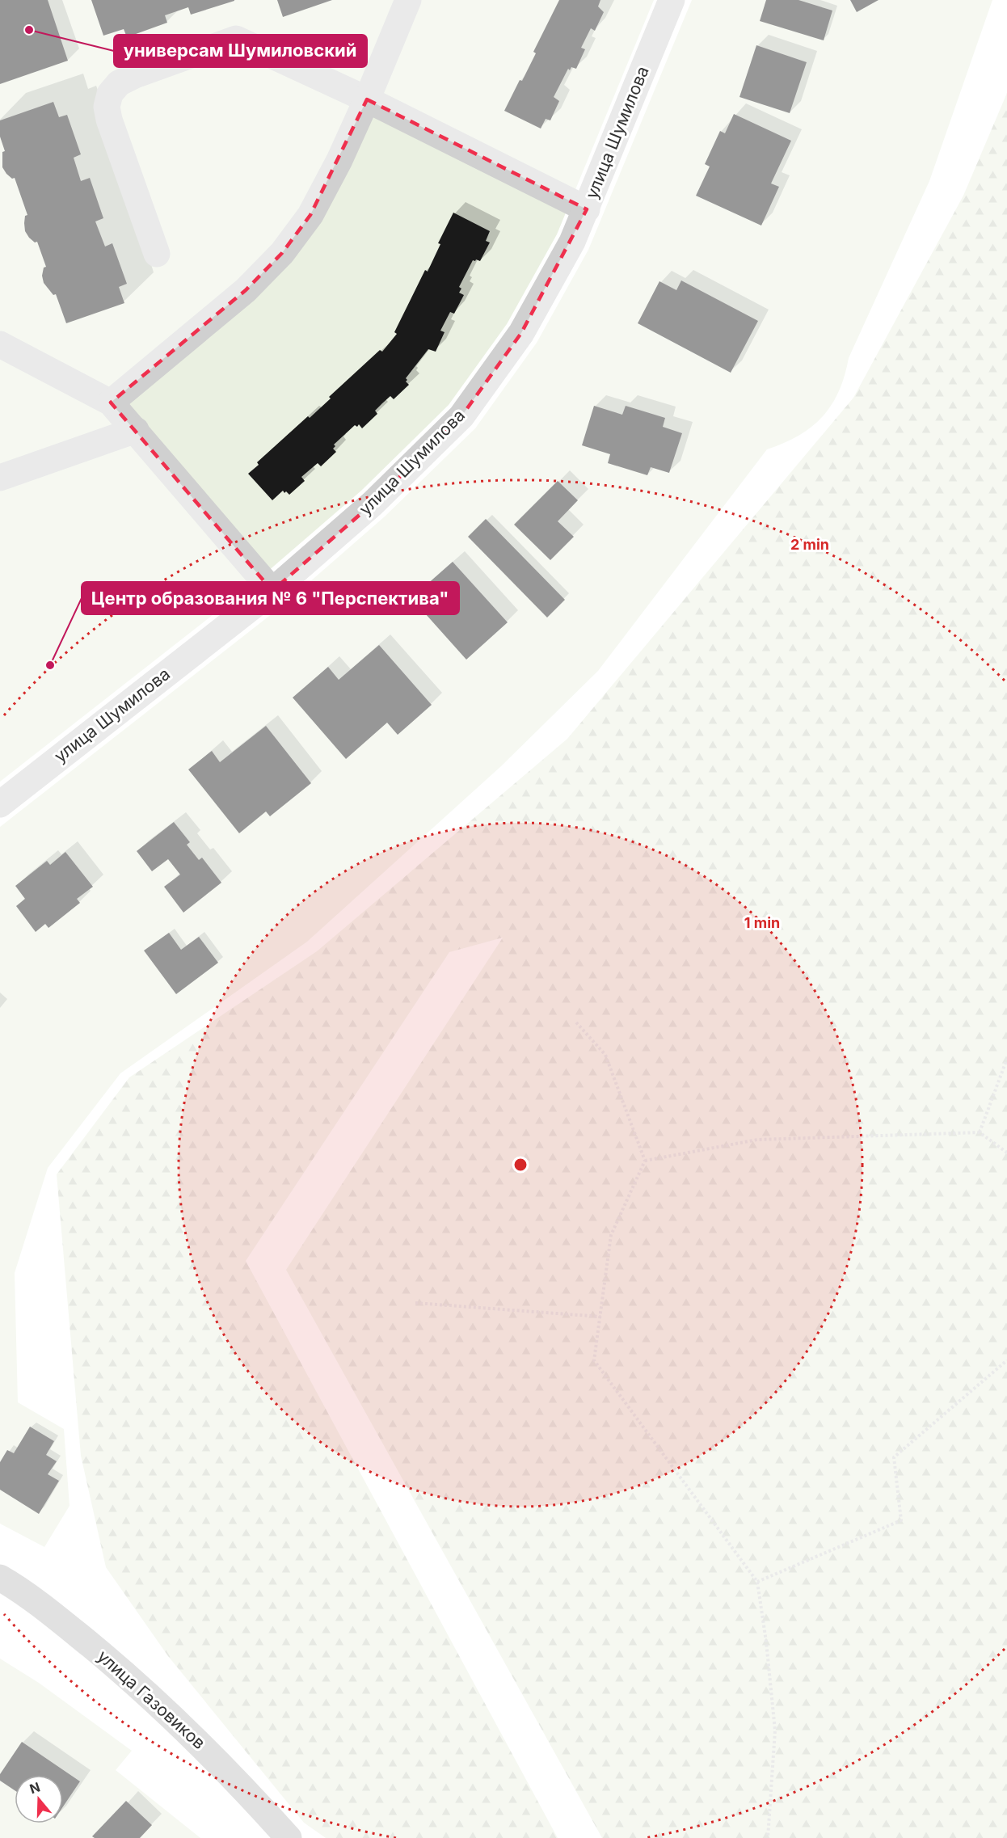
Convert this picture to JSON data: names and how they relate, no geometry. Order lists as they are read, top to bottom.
{
  "streets": {
    "street": ["улица Шумилова", "улица Газовиков"]
  },
  "places": ["универсам Шумиловский", "Центр образования № 6 \"Перспектива\""],
  "north": "top",
  "rings": ["2 min", "1 min"]
}
